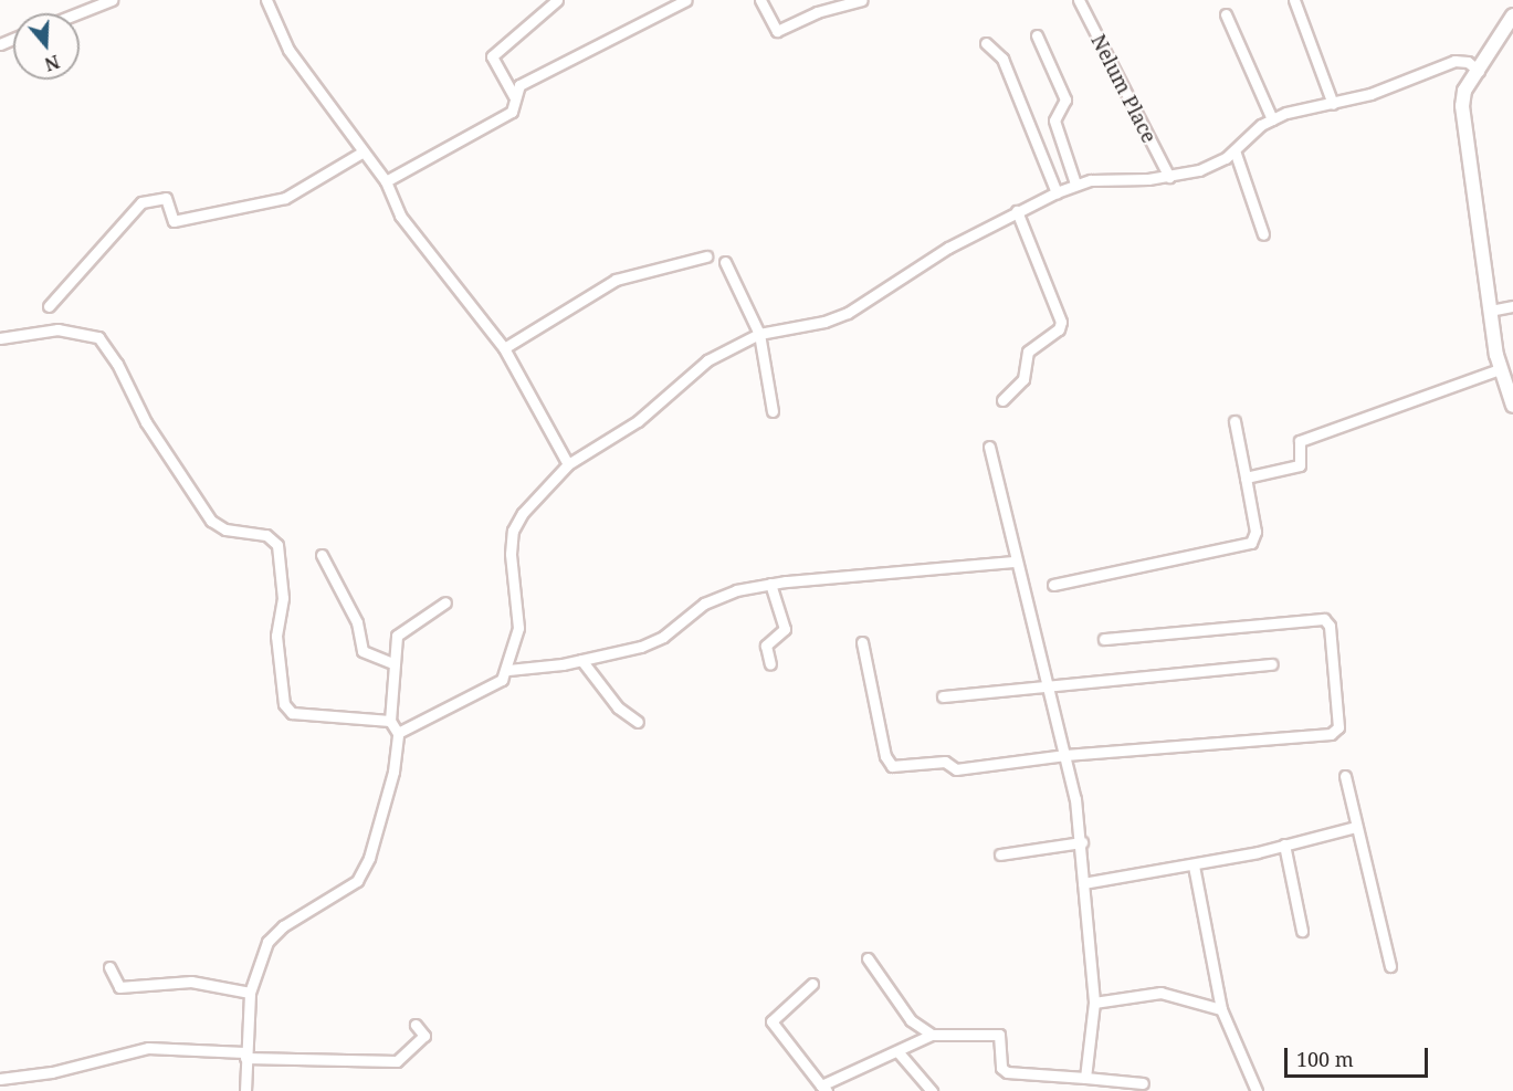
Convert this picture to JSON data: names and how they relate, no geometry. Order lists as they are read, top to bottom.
{
  "streets": {
    "street": ["Nelum Place"]
  },
  "scale_bar": "100 m",
  "north": "bottom"
}
